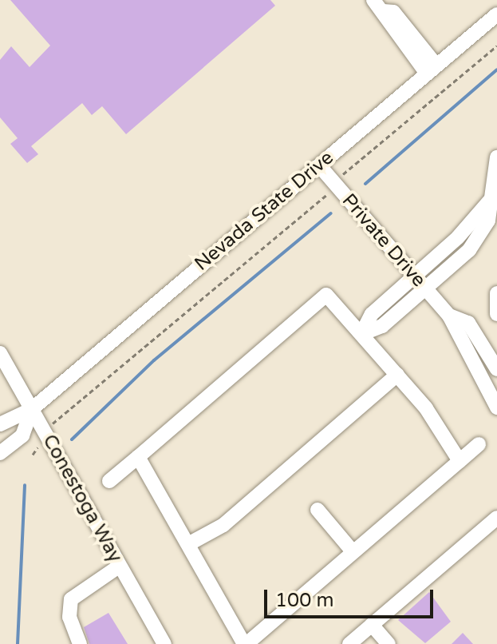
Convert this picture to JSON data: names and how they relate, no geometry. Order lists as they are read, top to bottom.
{
  "streets": {
    "street": ["Nevada State Drive", "Private Drive", "Conestoga Way"]
  },
  "crossings": [
    ["Nevada State Drive", "Private Drive"],
    ["Nevada State Drive", "Conestoga Way"]
  ],
  "scale_bar": "100 m"
}
